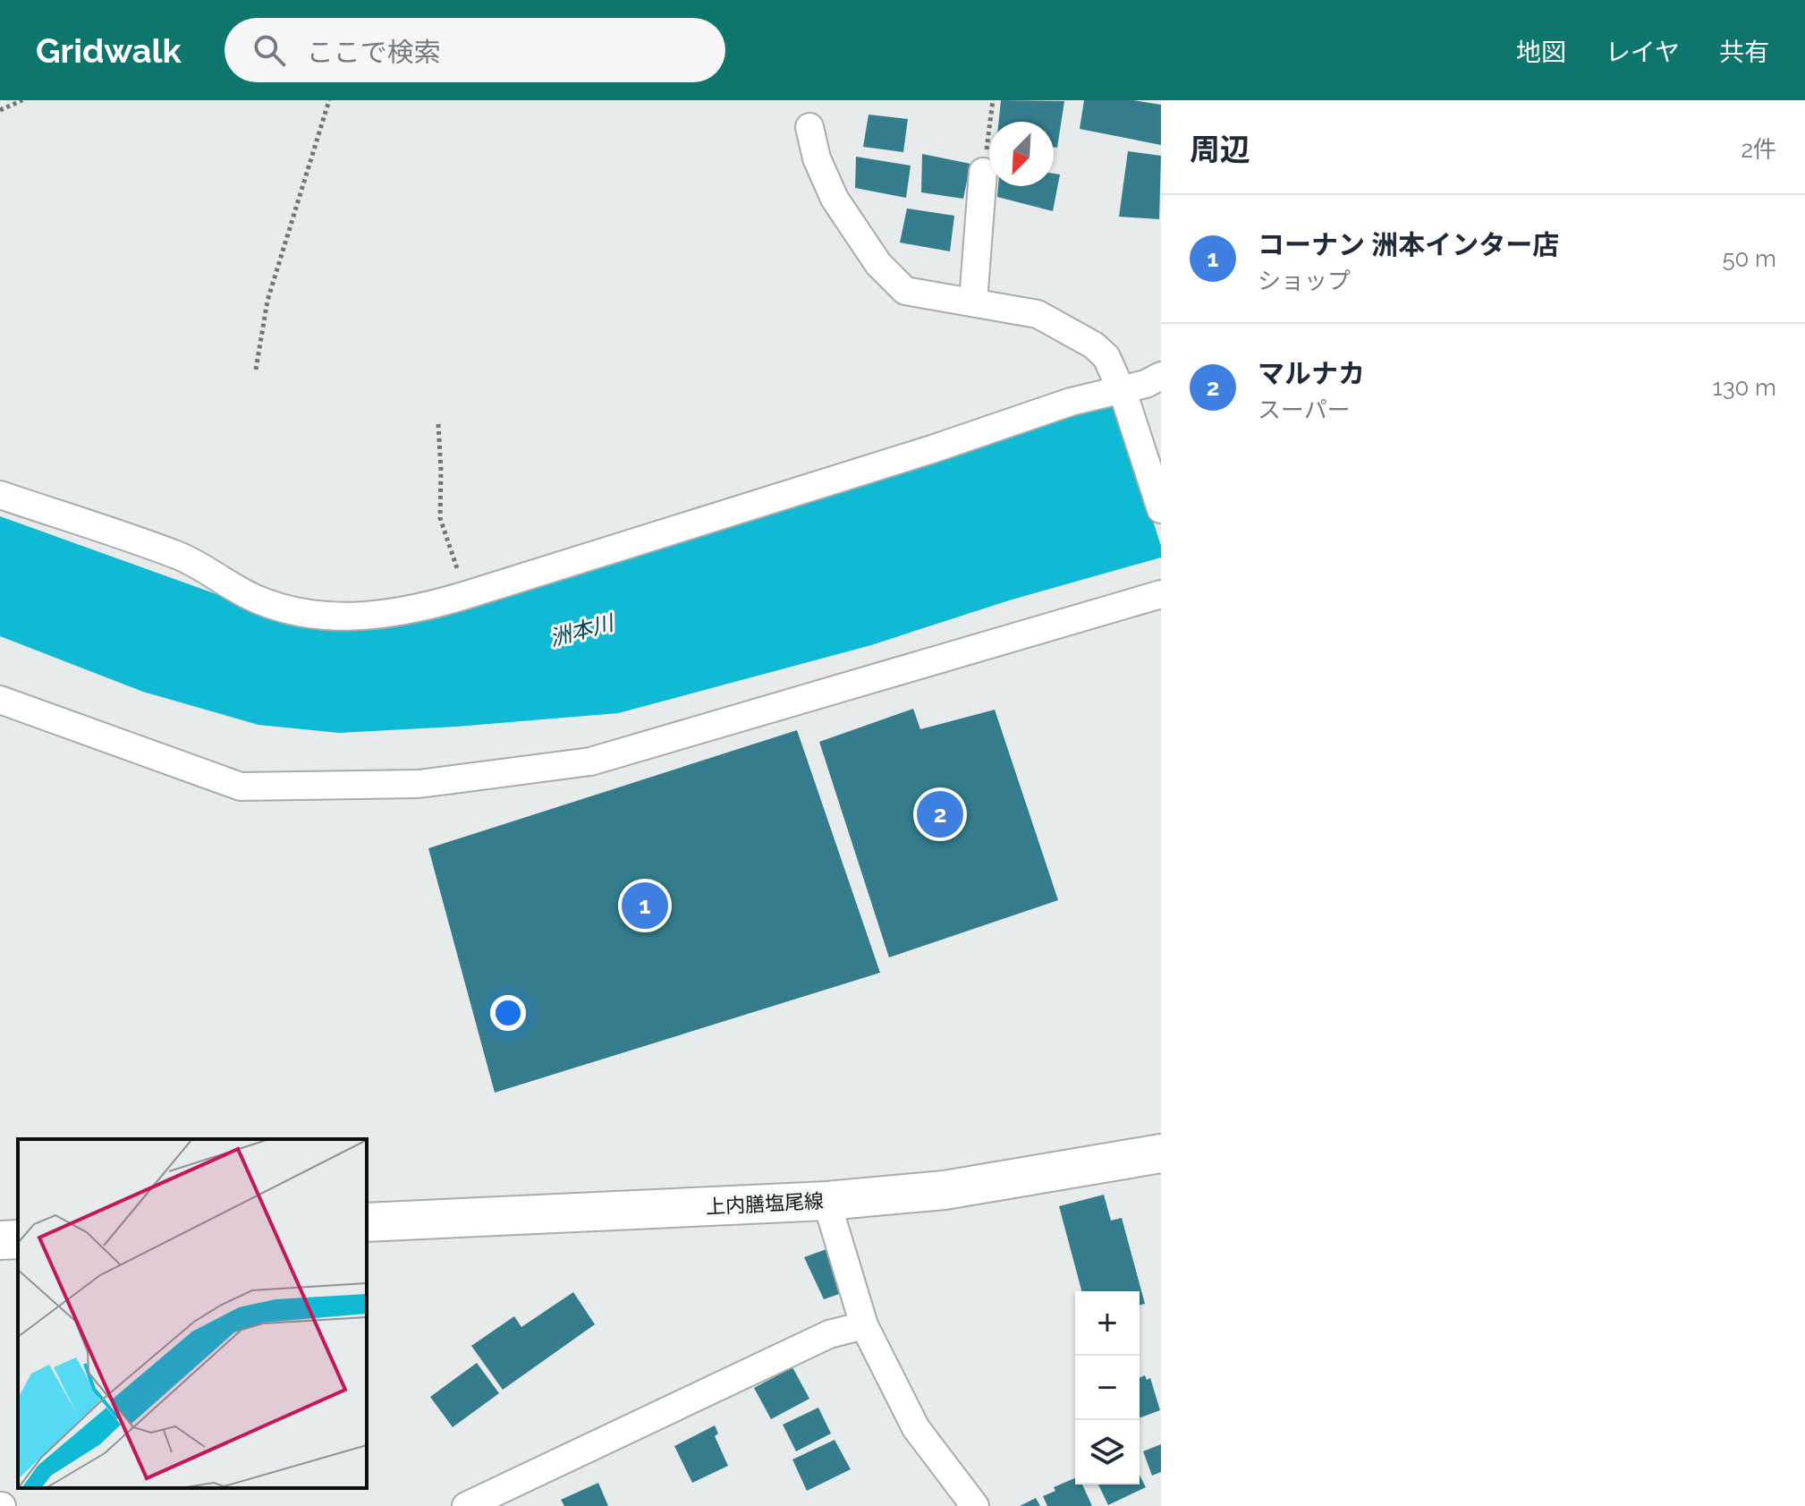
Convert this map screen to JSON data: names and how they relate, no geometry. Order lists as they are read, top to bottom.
{
  "streets": {
    "main road": ["上内膳塩尾線"]
  },
  "water": ["洲本川"],
  "north": "bottom left",
  "page": {
    "header": "Gridwalk",
    "search": "ここで検索",
    "nav": ["地図", "レイヤ", "共有"],
    "heading": ["周辺", "2件"],
    "list": [
      {
        "mark": "1",
        "name": "コーナン 洲本インター店",
        "note": "ショップ",
        "value": "50 m"
      },
      {
        "mark": "2",
        "name": "マルナカ",
        "note": "スーパー",
        "value": "130 m"
      }
    ],
    "pins": ["2", "1"],
    "map_buttons": ["+", "−"]
  }
}
